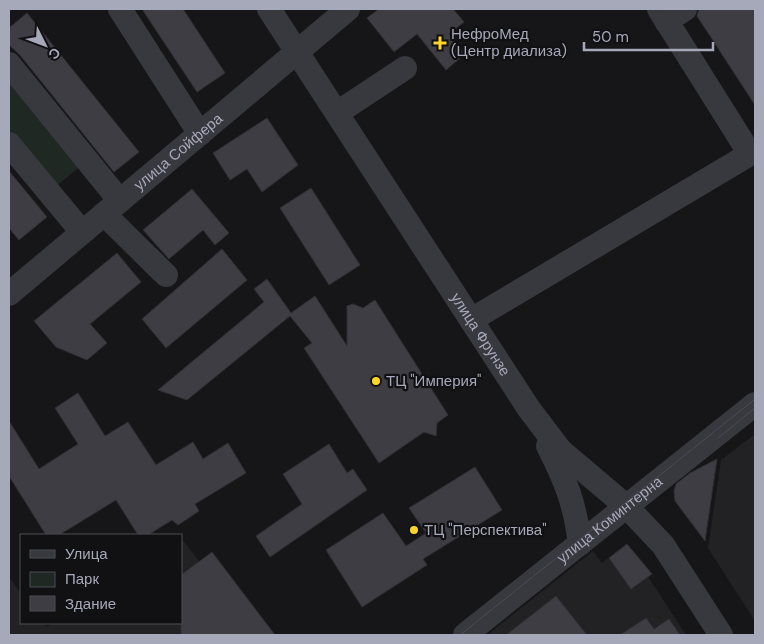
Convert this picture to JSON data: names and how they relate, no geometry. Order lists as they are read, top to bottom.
{
  "streets": {
    "street": ["улица Сойфера", "улица Фрунзе", "улица Коминтерна"]
  },
  "crossings": [
    ["улица Сойфера", "улица Фрунзе"],
    ["улица Фрунзе", "улица Коминтерна"]
  ],
  "places": {
    "health": ["НефроМед (Центр диализа)"],
    "other": ["ТЦ \"Империя\"", "ТЦ \"Перспектива\""]
  },
  "legend": ["Улица", "Парк", "Здание"],
  "scale_bar": "50 m",
  "north": "bottom right"
}
